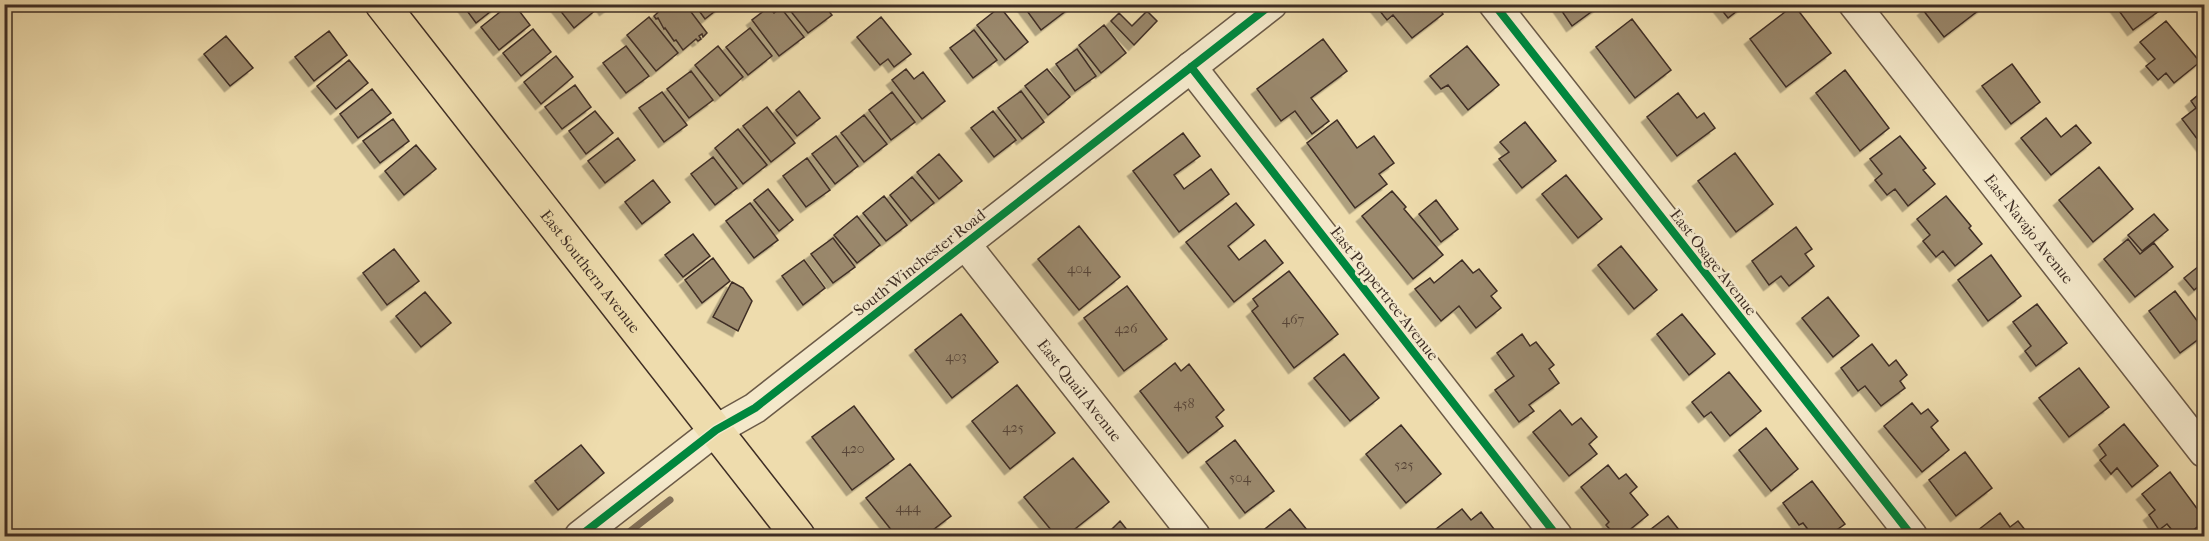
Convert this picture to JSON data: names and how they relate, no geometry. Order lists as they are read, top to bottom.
{
  "streets": {
    "main road": ["East Southern Avenue"],
    "street": [
      "East Navajo Avenue",
      "South Winchester Road",
      "East Osage Avenue",
      "East Peppertree Avenue",
      "East Quail Avenue"
    ]
  },
  "crossings": [
    ["South Winchester Road", "East Southern Avenue"],
    ["South Winchester Road", "East Peppertree Avenue"],
    ["South Winchester Road", "East Quail Avenue"]
  ],
  "house_numbers": [
    "404",
    "467",
    "426",
    "403",
    "458",
    "425",
    "420",
    "525",
    "504",
    "444"
  ]
}
